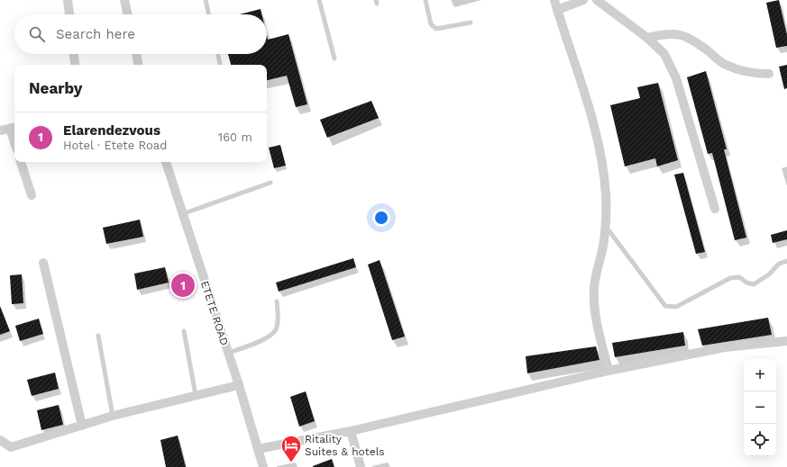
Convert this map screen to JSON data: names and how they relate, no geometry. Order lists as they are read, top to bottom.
{
  "streets": {
    "street": ["ETETE ROAD"]
  },
  "places": {
    "hotel": ["Ritality Suites & hotels"]
  },
  "page": {
    "search": "Search here",
    "heading": "Nearby",
    "list": [
      {
        "mark": "1",
        "name": "Elarendezvous",
        "note": "Hotel · Etete Road",
        "value": "160 m"
      }
    ],
    "pins": "1",
    "map_buttons": ["+", "−"]
  }
}
